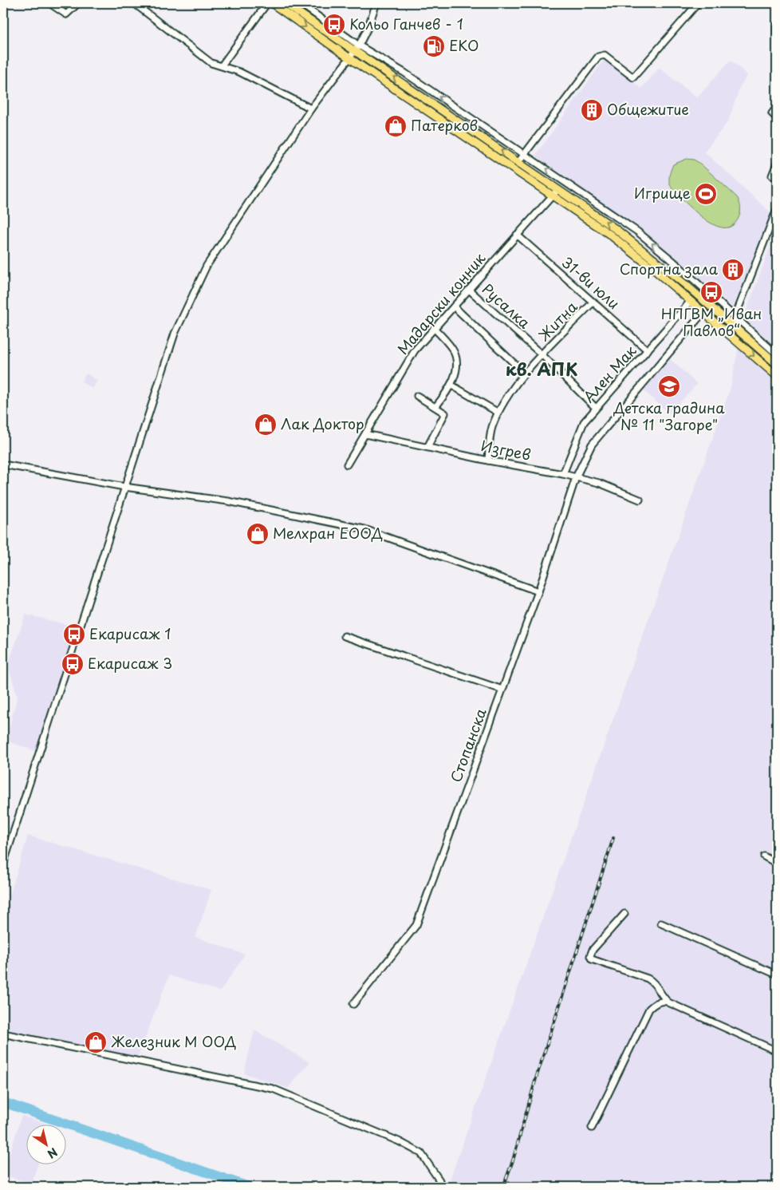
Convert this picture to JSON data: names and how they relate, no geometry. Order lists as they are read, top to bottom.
{
  "streets": {
    "street": [
      "31-ви юли",
      "Мадарски конник",
      "Русалка",
      "Житна",
      "Ален Мак",
      "Изгрев",
      "Стопанска"
    ]
  },
  "crossings": [
    ["31-ви юли", "Мадарски конник"],
    ["31-ви юли", "Житна"],
    ["31-ви юли", "Ален Мак"],
    ["Мадарски конник", "Русалка"],
    ["Мадарски конник", "Изгрев"],
    ["Русалка", "Житна"],
    ["Русалка", "Ален Мак"],
    ["Житна", "Изгрев"],
    ["Ален Мак", "Изгрев"],
    ["Изгрев", "Стопанска"]
  ],
  "districts": ["кв. АПК"],
  "places": {
    "bus stop": [
      "Кольо Ганчев - 1",
      "НПГВМ „Иван Павлов“",
      "Екарисаж 1",
      "Екарисаж 3"
    ],
    "fuel station": ["EKO"],
    "building": ["Общежитие", "Спортна зала"],
    "shop": [
      "Патерков",
      "Лак Доктор",
      "Мелхран ЕООД",
      "Железник М ООД"
    ],
    "sports": ["Игрище"],
    "school or university": ["Детска градина № 11 \"Загоре\""]
  },
  "north": "bottom right"
}
